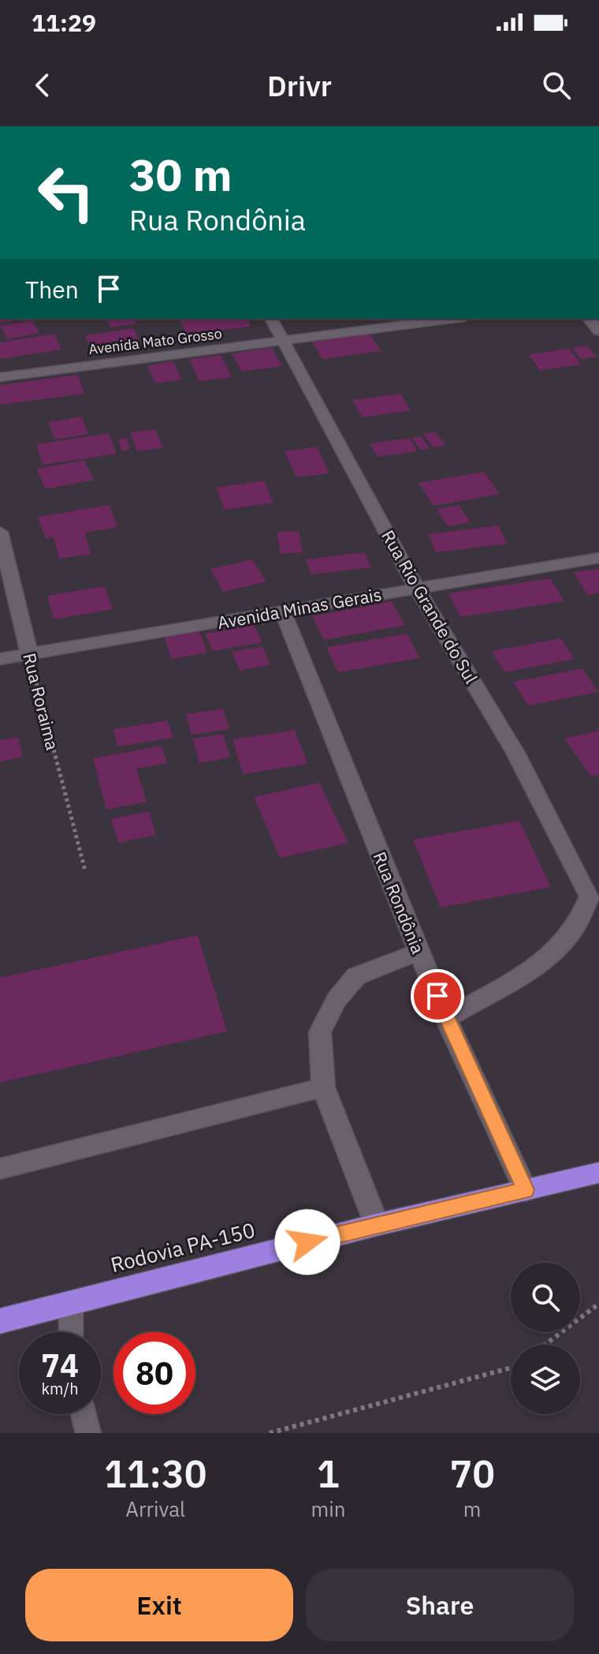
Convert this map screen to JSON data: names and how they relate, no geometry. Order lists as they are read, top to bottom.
{
  "streets": {
    "highway": ["Rodovia PA-150"],
    "street": [
      "Avenida Mato Grosso",
      "Rua Rio Grande do Sul",
      "Avenida Minas Gerais",
      "Rua Roraima",
      "Rua Rondônia"
    ]
  },
  "crossings": [
    ["Avenida Mato Grosso", "Rua Rio Grande do Sul"],
    ["Rua Rio Grande do Sul", "Avenida Minas Gerais"],
    ["Rua Rio Grande do Sul", "Rua Rondônia"],
    ["Avenida Minas Gerais", "Rua Roraima"],
    ["Avenida Minas Gerais", "Rua Rondônia"],
    ["Rua Rondônia", "Rodovia PA-150"]
  ],
  "page": {
    "status": "11:29",
    "header": "Drivr",
    "turn": ["30 m", "Rua Rondônia"],
    "then": "Then",
    "speed": "74 km/h",
    "limit": "80",
    "eta": [
      "11:30",
      "Arrival",
      "1",
      "min",
      "70",
      "m"
    ],
    "buttons": ["Exit", "Share"]
  }
}
